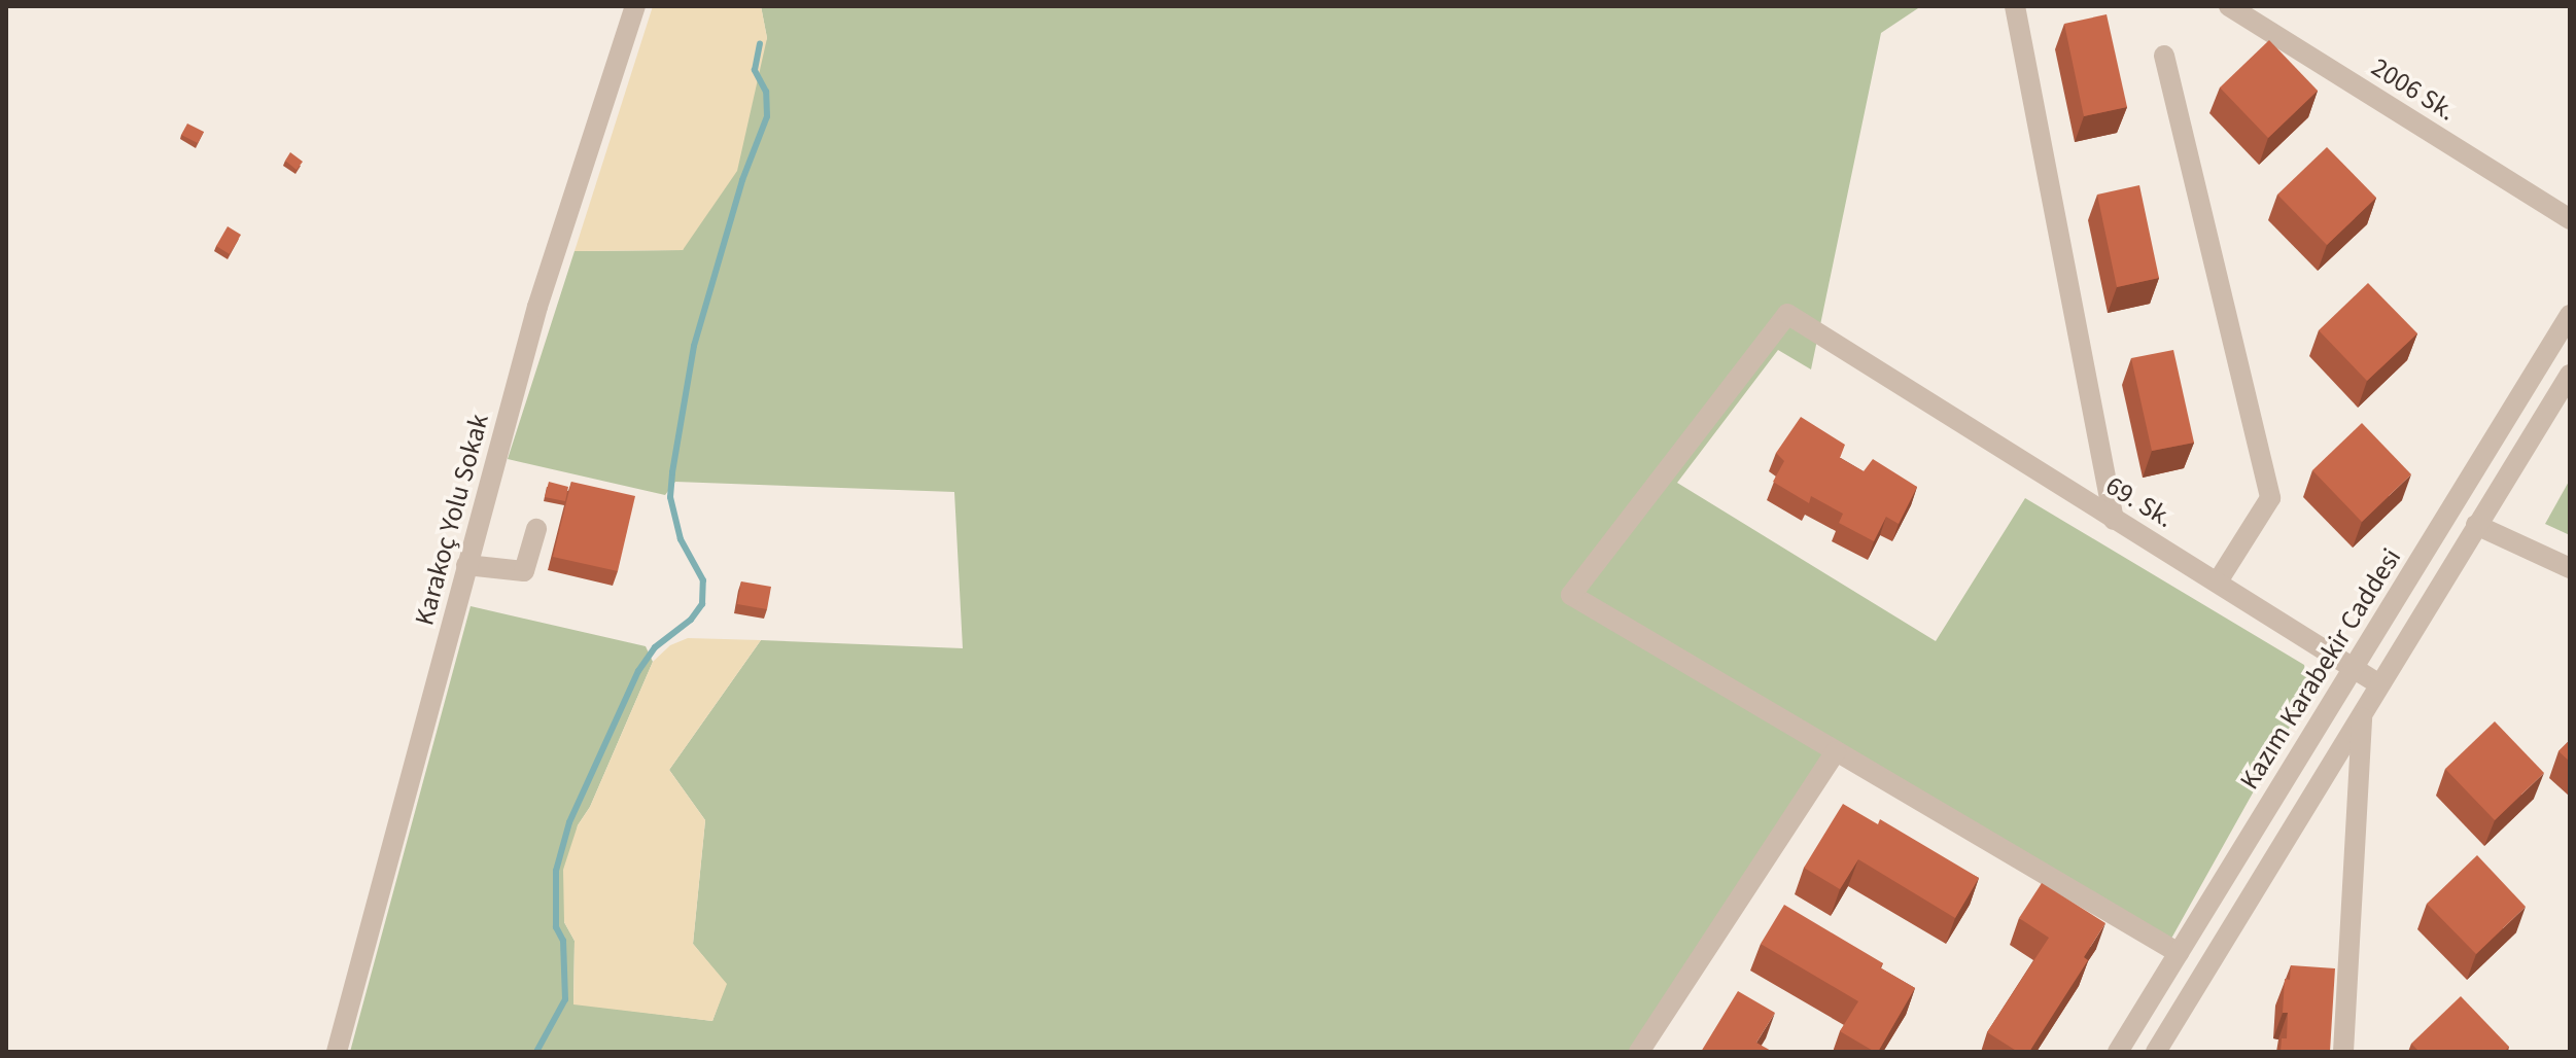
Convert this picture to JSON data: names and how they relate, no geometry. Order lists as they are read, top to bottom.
{
  "streets": {
    "street": [
      "2006 Sk.",
      "69. Sk.",
      "Karakoç Yolu Sokak",
      "Kazım Karabekir Caddesi"
    ]
  },
  "crossings": [
    ["69. Sk.", "Kazım Karabekir Caddesi"]
  ]
}
